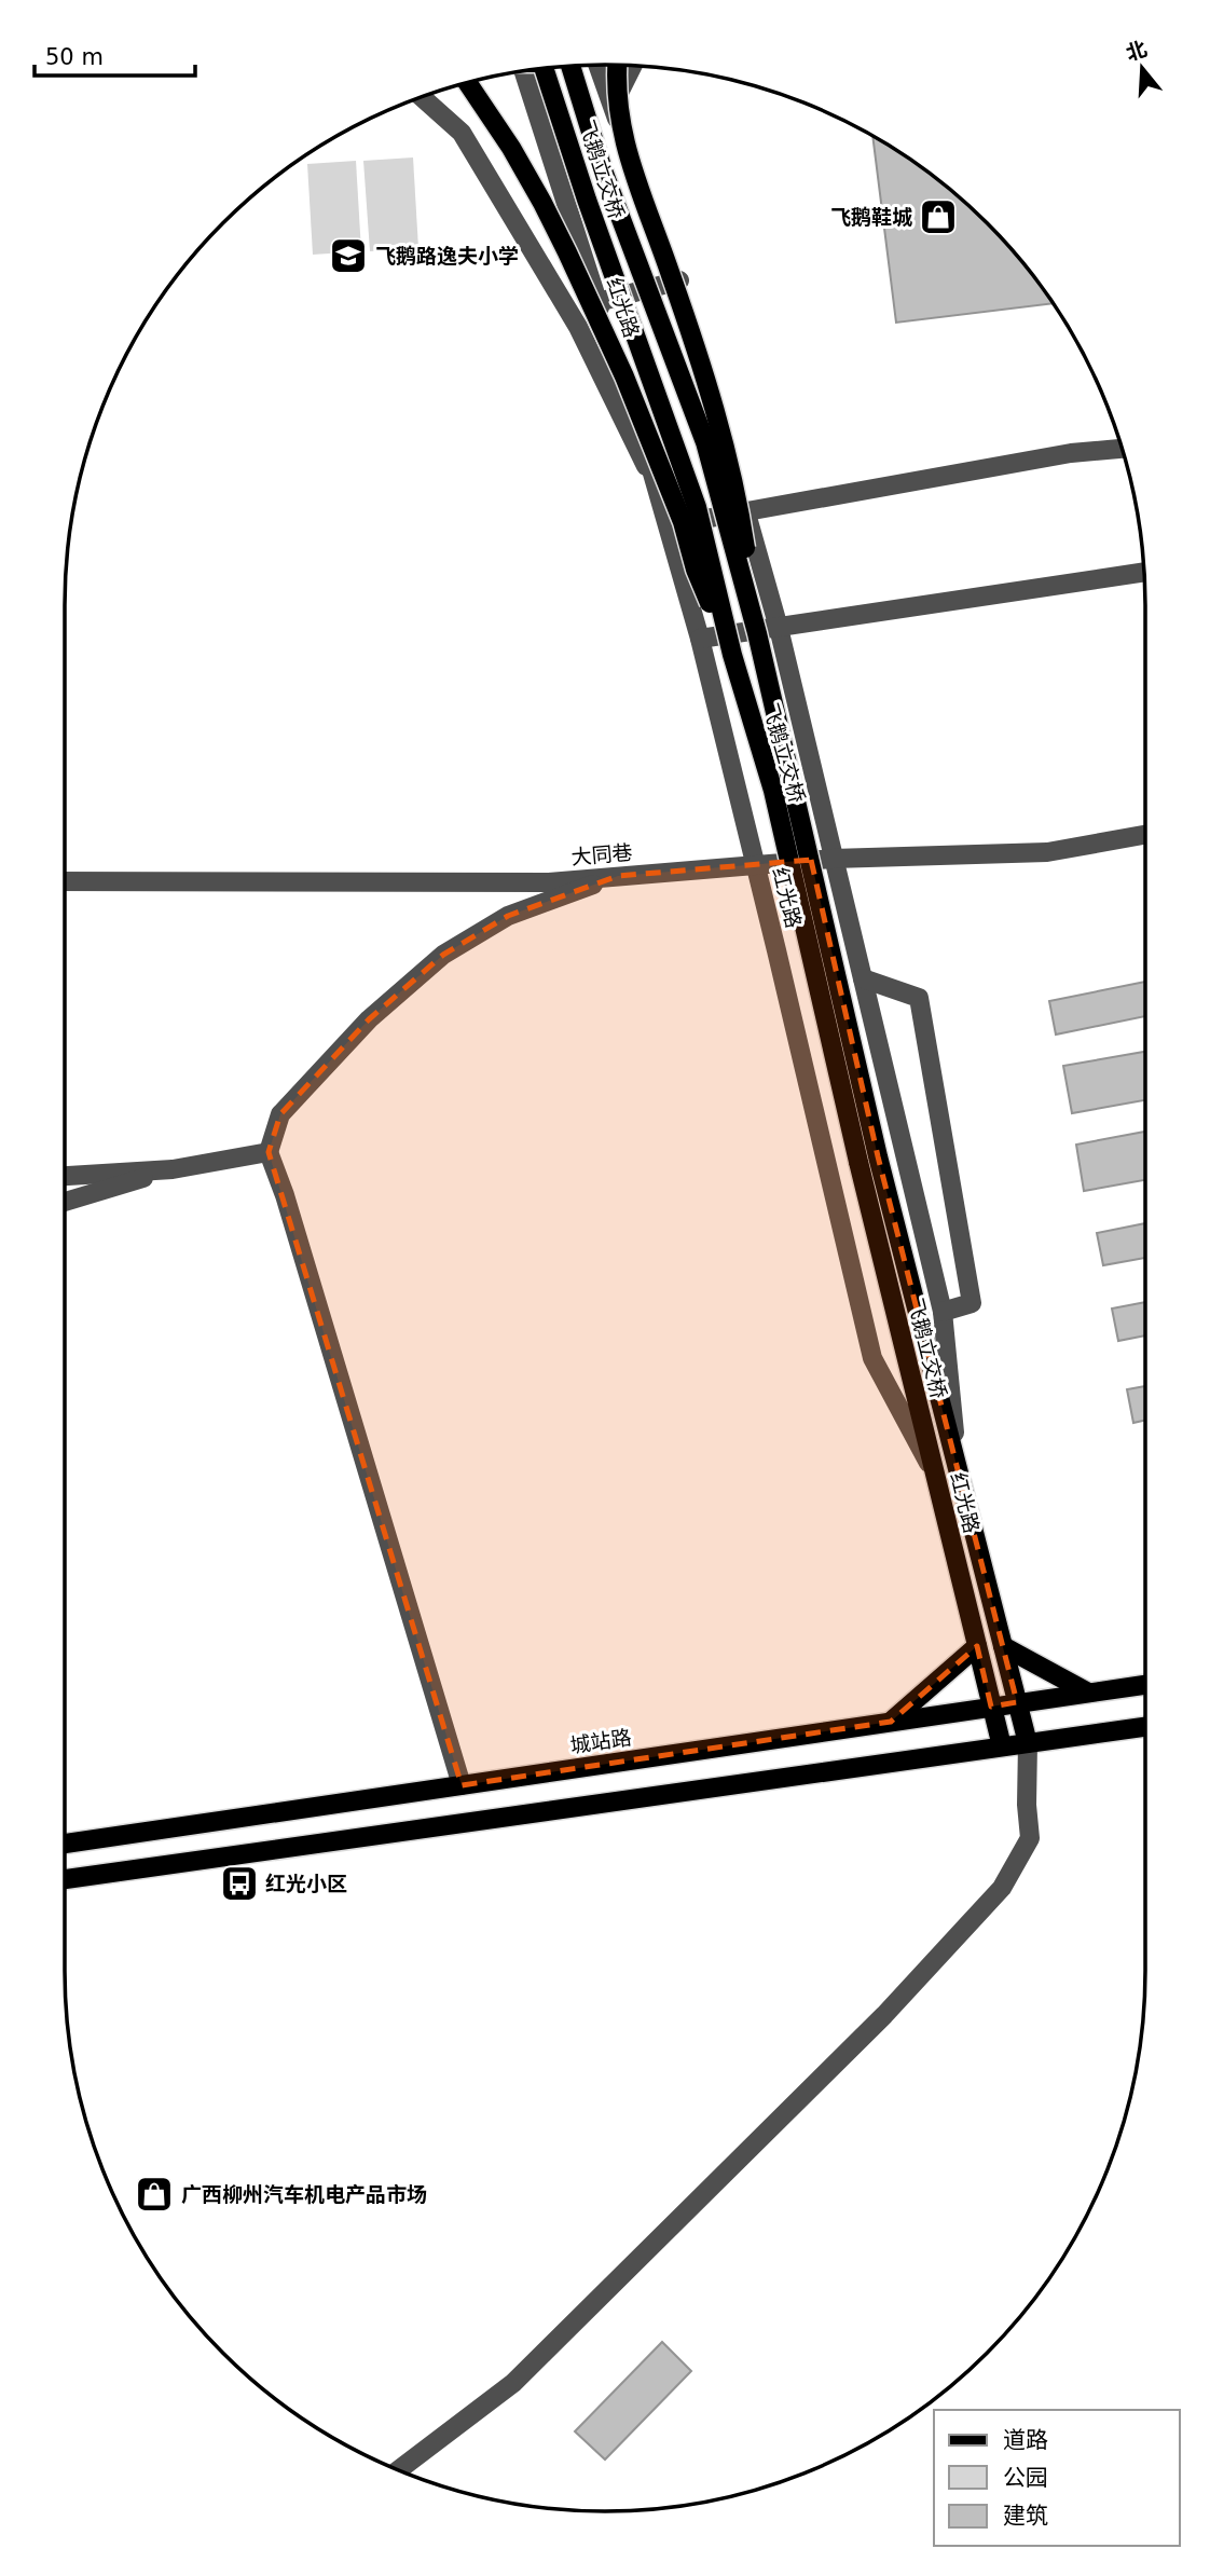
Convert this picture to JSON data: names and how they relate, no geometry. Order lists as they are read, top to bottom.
{
  "streets": {
    "main road": ["飞鹅立交桥", "红光路", "城站路"],
    "street": ["大同巷"]
  },
  "crossings": [
    ["飞鹅立交桥", "红光路"],
    ["红光路", "大同巷"],
    ["红光路", "城站路"]
  ],
  "places": {
    "shop": ["飞鹅鞋城", "广西柳州汽车机电产品市场"],
    "school or university": ["飞鹅路逸夫小学"],
    "bus stop": ["红光小区"]
  },
  "legend": ["道路", "公园", "建筑"],
  "scale_bar": "50 m",
  "north": "top"
}
